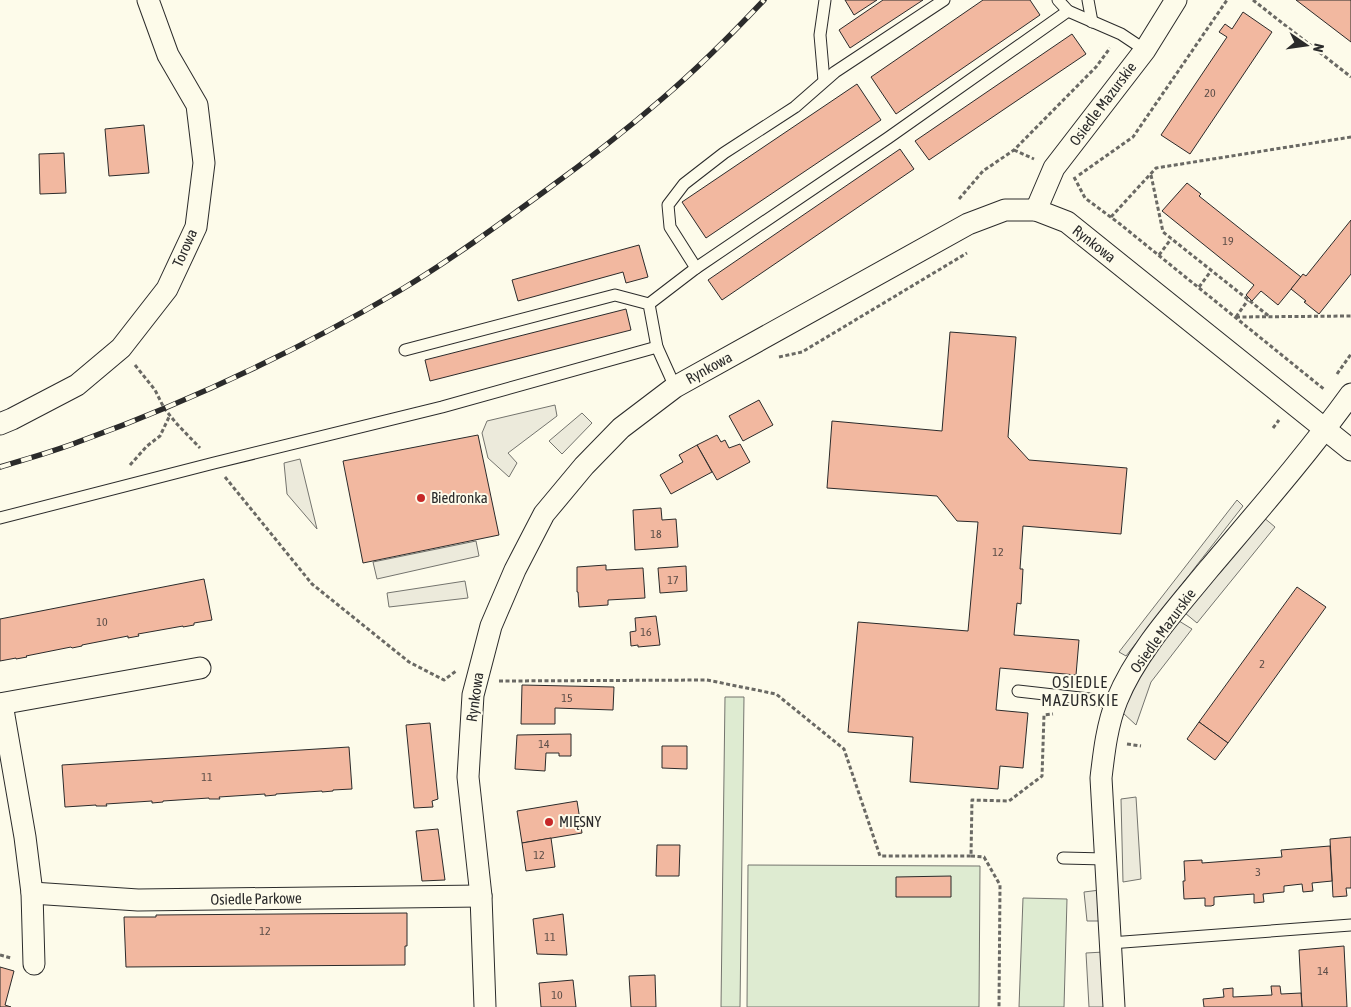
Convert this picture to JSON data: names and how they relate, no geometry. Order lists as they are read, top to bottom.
{
  "streets": {
    "street": [
      "Osiedle Mazurskie",
      "Rynkowa",
      "Torowa",
      "Osiedle Parkowe"
    ]
  },
  "crossings": [
    ["Osiedle Mazurskie", "Rynkowa"],
    ["Rynkowa", "Osiedle Parkowe"]
  ],
  "districts": ["OSIEDLE MAZURSKIE"],
  "places": ["Biedronka", "MIĘSNY"],
  "house_numbers": [
    "20",
    "19",
    "18",
    "12",
    "17",
    "10",
    "16",
    "2",
    "15",
    "14",
    "11",
    "12",
    "3",
    "12",
    "11",
    "14",
    "10"
  ],
  "north": "right"
}
